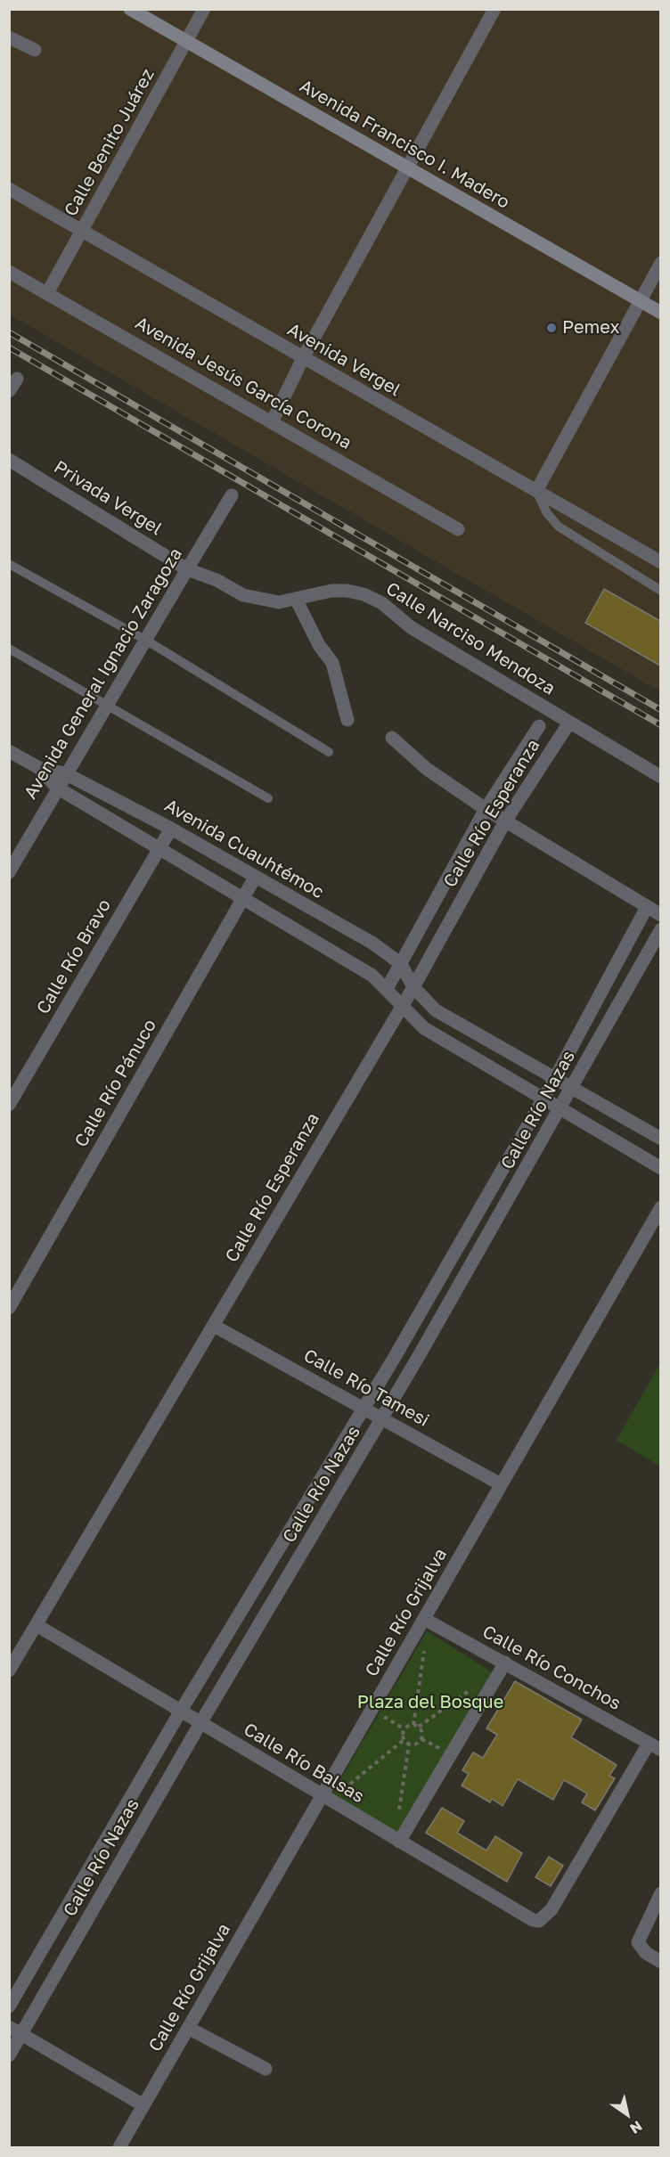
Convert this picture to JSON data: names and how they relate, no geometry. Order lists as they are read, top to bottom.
{
  "streets": {
    "main road": ["Avenida Francisco I. Madero"],
    "street": [
      "Calle Benito Juárez",
      "Avenida Vergel",
      "Avenida Jesús García Corona",
      "Privada Vergel",
      "Calle Narciso Mendoza",
      "Avenida General Ignacio Zaragoza",
      "Calle Río Esperanza",
      "Avenida Cuauhtémoc",
      "Calle Río Bravo",
      "Calle Río Pánuco",
      "Calle Río Nazas",
      "Calle Río Tamesi",
      "Calle Río Grijalva",
      "Calle Río Conchos",
      "Calle Río Balsas"
    ]
  },
  "crossings": [
    ["Calle Benito Juárez", "Avenida Francisco I. Madero"],
    ["Calle Benito Juárez", "Avenida Vergel"],
    ["Calle Benito Juárez", "Avenida Jesús García Corona"],
    ["Privada Vergel", "Calle Narciso Mendoza"],
    ["Privada Vergel", "Avenida General Ignacio Zaragoza"],
    ["Calle Narciso Mendoza", "Avenida General Ignacio Zaragoza"],
    ["Calle Narciso Mendoza", "Calle Río Esperanza"],
    ["Avenida General Ignacio Zaragoza", "Avenida Cuauhtémoc"],
    ["Calle Río Esperanza", "Avenida Cuauhtémoc"],
    ["Calle Río Esperanza", "Calle Río Tamesi"],
    ["Calle Río Esperanza", "Calle Río Balsas"],
    ["Avenida Cuauhtémoc", "Calle Río Bravo"],
    ["Avenida Cuauhtémoc", "Calle Río Pánuco"],
    ["Avenida Cuauhtémoc", "Calle Río Nazas"],
    ["Calle Río Nazas", "Calle Río Tamesi"],
    ["Calle Río Nazas", "Calle Río Balsas"],
    ["Calle Río Tamesi", "Calle Río Grijalva"],
    ["Calle Río Grijalva", "Calle Río Conchos"],
    ["Calle Río Grijalva", "Calle Río Balsas"],
    ["Calle Río Conchos", "Calle Río Balsas"]
  ],
  "parks": ["Plaza del Bosque"],
  "places": ["Pemex"],
  "north": "bottom right"
}
